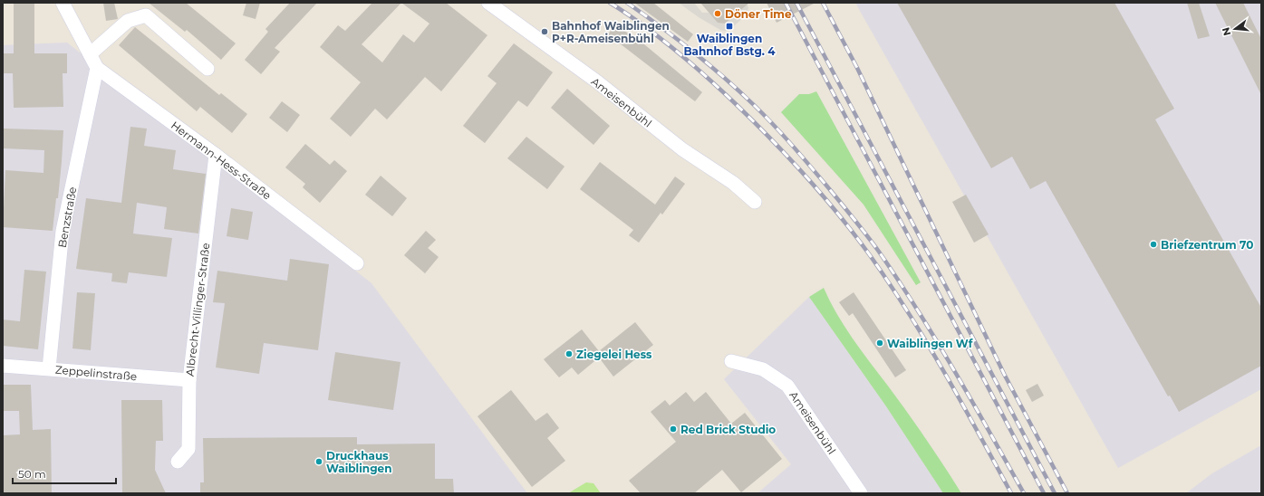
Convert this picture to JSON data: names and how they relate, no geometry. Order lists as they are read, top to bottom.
{
  "streets": {
    "street": [
      "Ameisenbühl",
      "Hermann-Hess-Straße",
      "Benzstraße",
      "Albrecht-Villinger-Straße",
      "Zeppelinstraße"
    ]
  },
  "crossings": [
    ["Hermann-Hess-Straße", "Benzstraße"],
    ["Hermann-Hess-Straße", "Albrecht-Villinger-Straße"],
    ["Benzstraße", "Zeppelinstraße"],
    ["Albrecht-Villinger-Straße", "Zeppelinstraße"]
  ],
  "places": {
    "other": [
      "Döner Time",
      "Bahnhof Waiblingen P+R-Ameisenbühl",
      "Briefzentrum 70",
      "Waiblingen Wf",
      "Ziegelei Hess",
      "Red Brick Studio",
      "Druckhaus Waiblingen"
    ],
    "transit": ["Waiblingen Bahnhof Bstg. 4"]
  },
  "scale_bar": "50 m",
  "north": "left"
}
